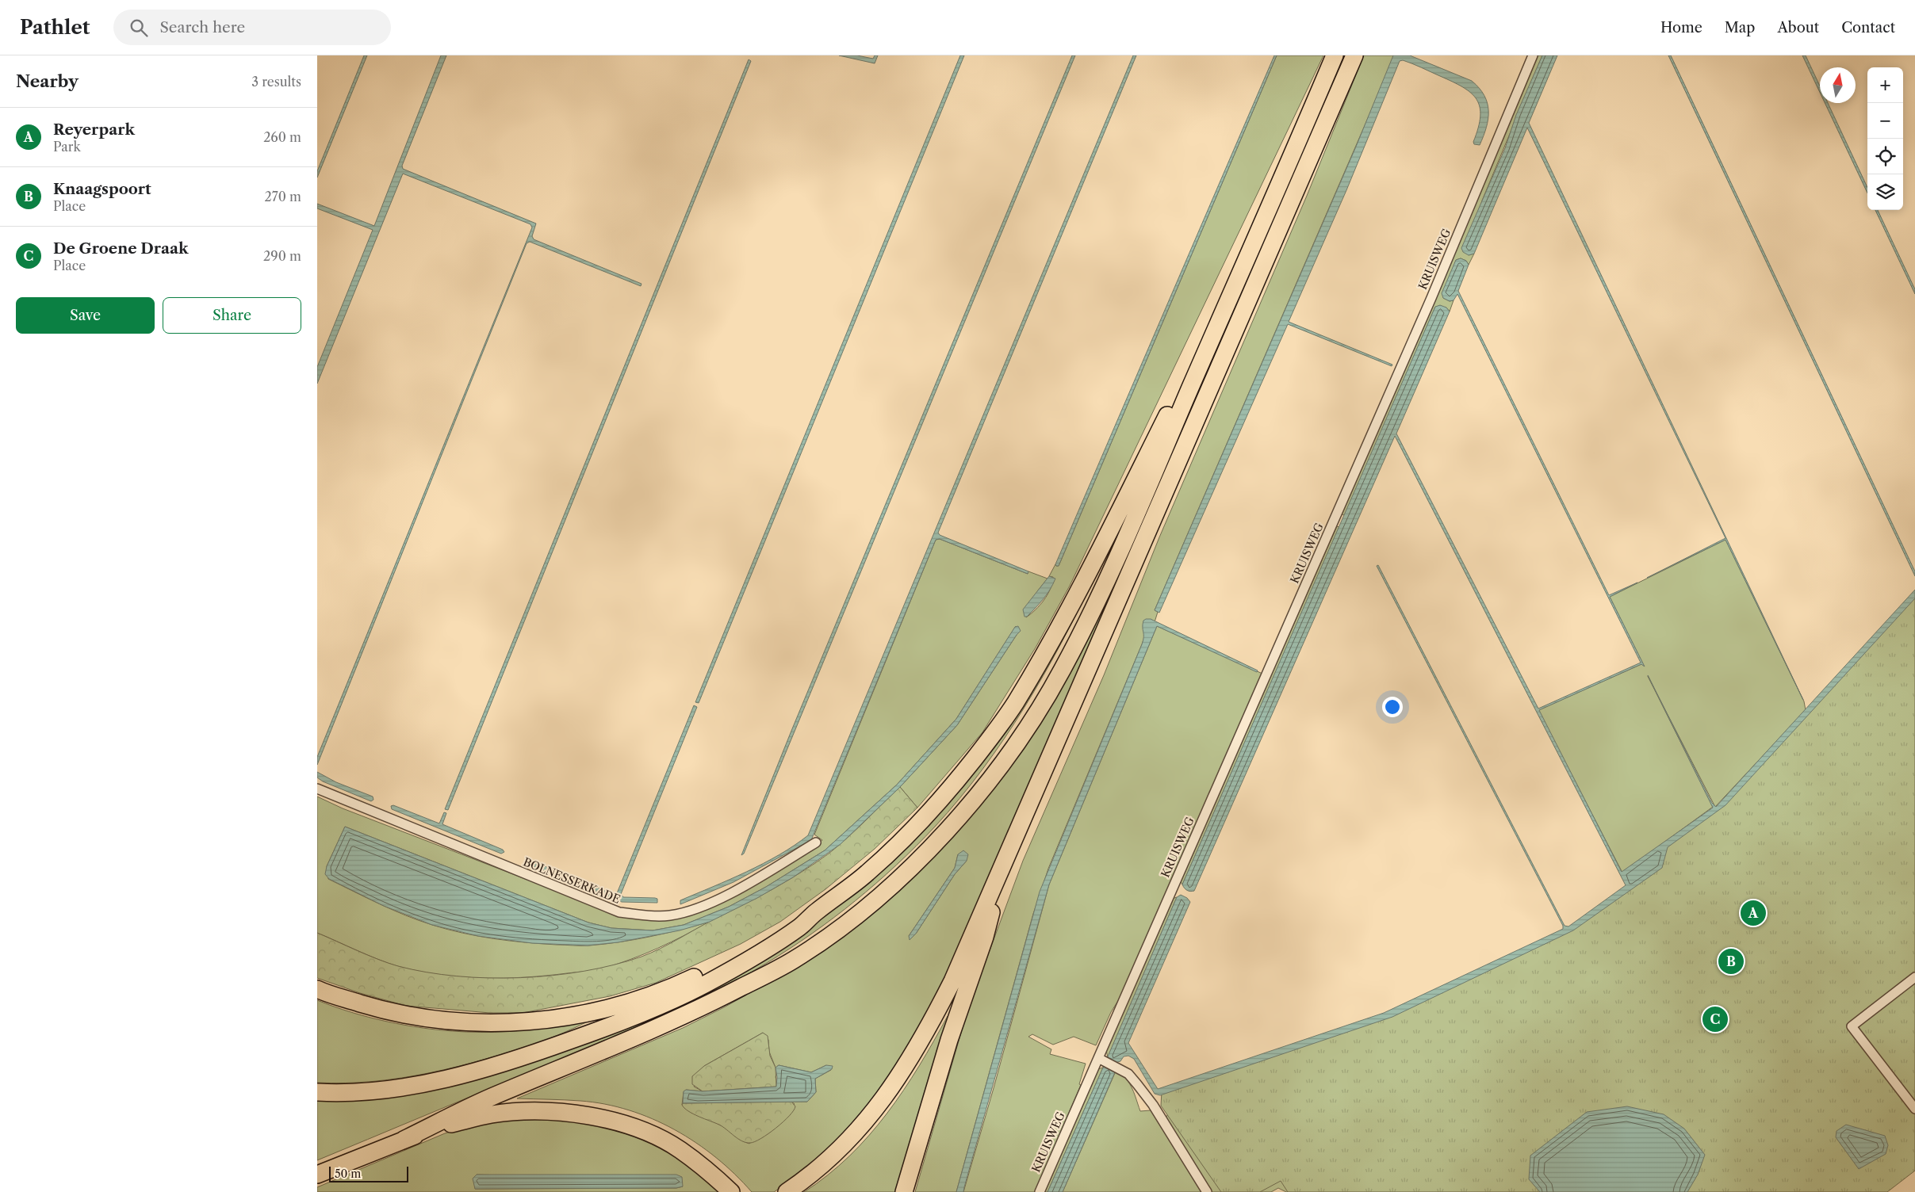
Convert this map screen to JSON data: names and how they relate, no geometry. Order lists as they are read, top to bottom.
{
  "streets": {
    "street": ["KRUISWEG", "BOLNESSERKADE"]
  },
  "scale_bar": "50 m",
  "north": "top",
  "page": {
    "header": "Pathlet",
    "search": "Search here",
    "nav": [
      "Home",
      "Map",
      "About",
      "Contact"
    ],
    "heading": ["Nearby", "3 results"],
    "map_buttons": ["+", "−"],
    "list": [
      {
        "mark": "A",
        "name": "Reyerpark",
        "note": "Park",
        "value": "260 m"
      },
      {
        "mark": "B",
        "name": "Knaagspoort",
        "note": "Place",
        "value": "270 m"
      },
      {
        "mark": "C",
        "name": "De Groene Draak",
        "note": "Place",
        "value": "290 m"
      }
    ],
    "buttons": ["Save", "Share"],
    "pins": ["A", "B", "C"],
    "scale": "50 m"
  }
}
